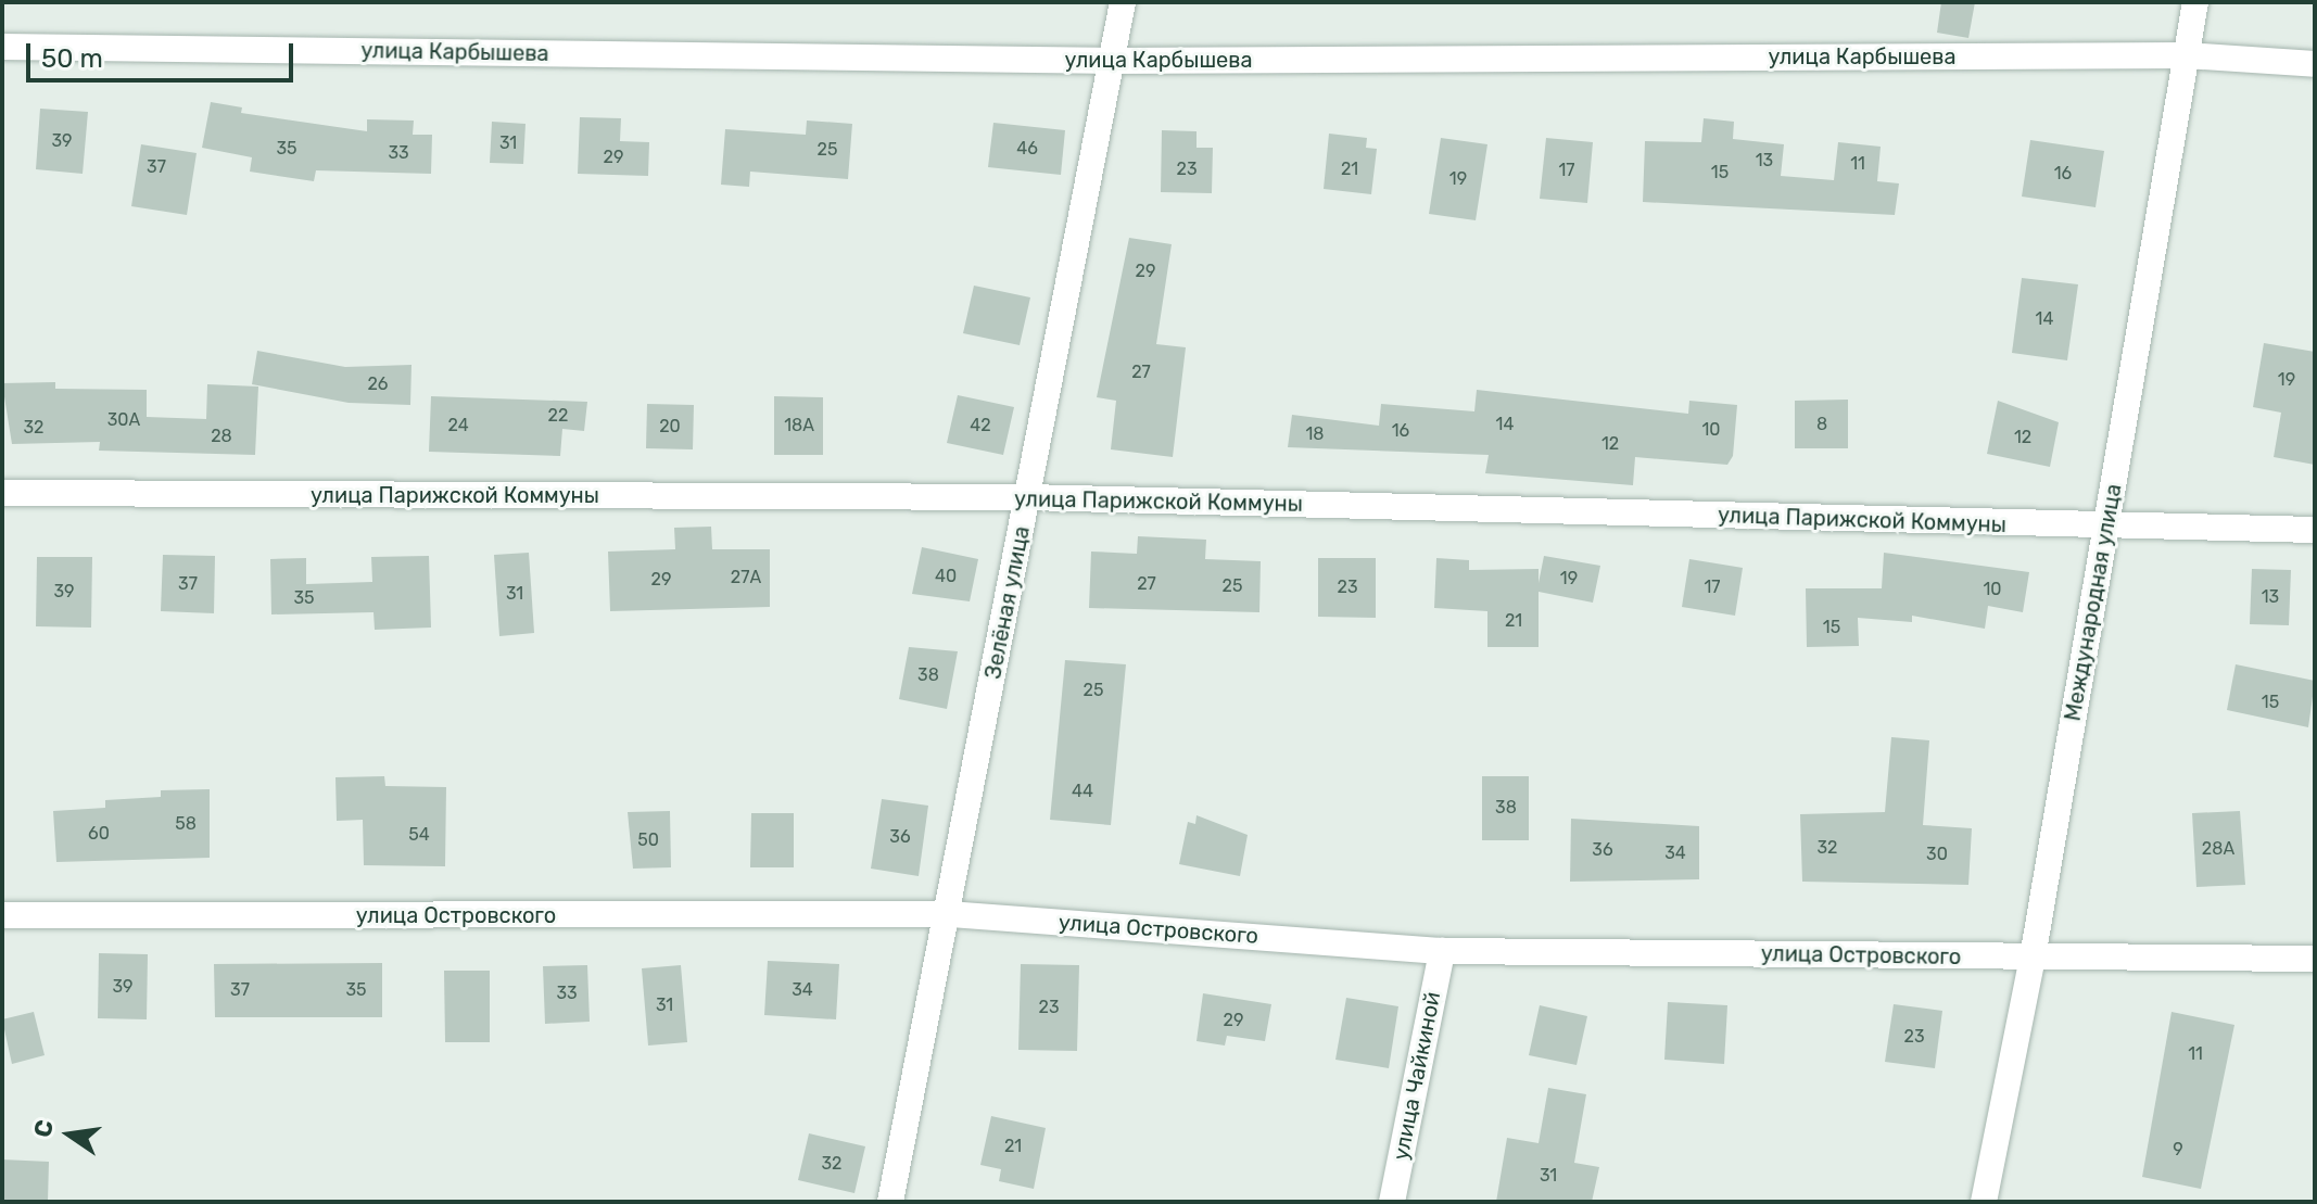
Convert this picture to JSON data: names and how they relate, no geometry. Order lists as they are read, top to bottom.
{
  "streets": {
    "street": [
      "улица Карбышева",
      "улица Парижской Коммуны",
      "Зелёная улица",
      "Международная улица",
      "улица Островского",
      "улица Чайкиной"
    ]
  },
  "crossings": [
    ["улица Карбышева", "Зелёная улица"],
    ["улица Карбышева", "Международная улица"],
    ["улица Парижской Коммуны", "Зелёная улица"],
    ["улица Парижской Коммуны", "Международная улица"],
    ["Зелёная улица", "улица Островского"],
    ["Международная улица", "улица Островского"],
    ["улица Островского", "улица Чайкиной"]
  ],
  "house_numbers": [
    "39",
    "31",
    "35",
    "46",
    "25",
    "33",
    "29",
    "13",
    "11",
    "37",
    "23",
    "21",
    "17",
    "15",
    "16",
    "19",
    "29",
    "14",
    "27",
    "19",
    "26",
    "22",
    "30А",
    "14",
    "8",
    "24",
    "18А",
    "42",
    "20",
    "32",
    "10",
    "16",
    "18",
    "28",
    "12",
    "12",
    "40",
    "27А",
    "19",
    "29",
    "37",
    "27",
    "25",
    "23",
    "17",
    "10",
    "39",
    "31",
    "13",
    "35",
    "21",
    "15",
    "38",
    "25",
    "15",
    "44",
    "38",
    "58",
    "60",
    "54",
    "36",
    "50",
    "32",
    "28А",
    "36",
    "34",
    "30",
    "39",
    "37",
    "35",
    "34",
    "33",
    "31",
    "23",
    "29",
    "23",
    "11",
    "21",
    "9",
    "32",
    "31"
  ],
  "scale_bar": "50 m",
  "north": "left"
}
